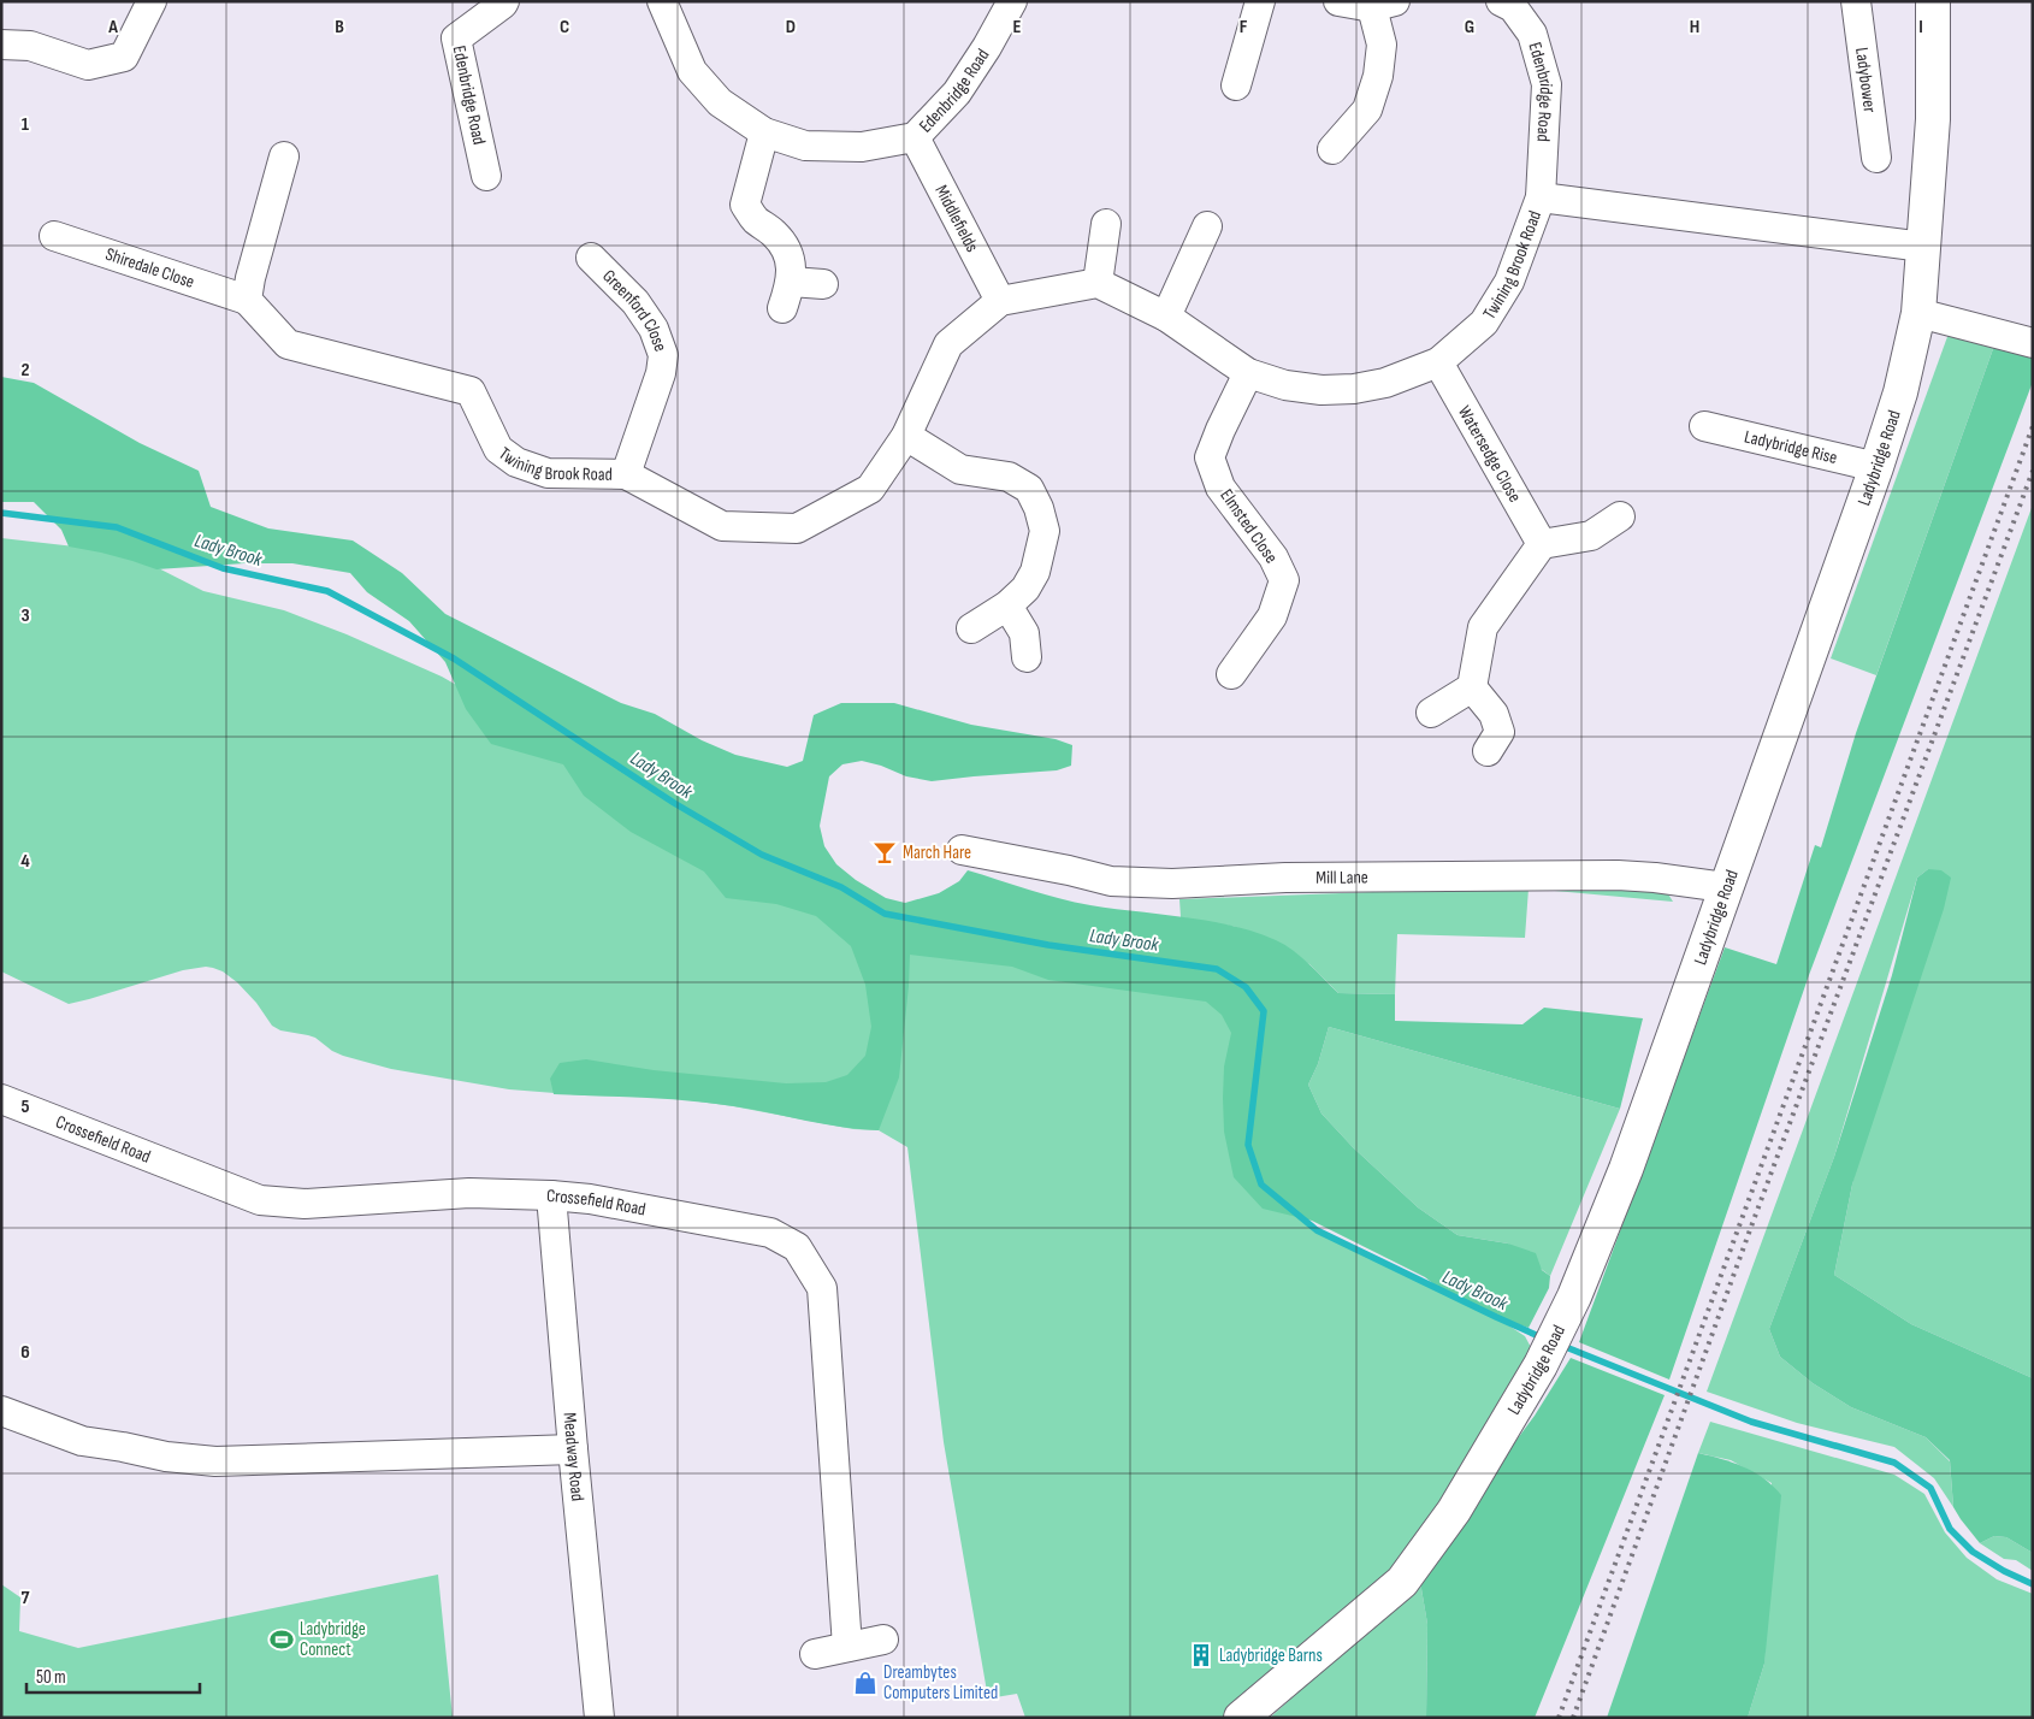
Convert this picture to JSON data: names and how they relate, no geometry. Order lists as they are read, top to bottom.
{
  "streets": {
    "street": [
      "Ladybower",
      "Edenbridge Road",
      "Middlefields",
      "Twining Brook Road",
      "Shiredale Close",
      "Greenford Close",
      "Ladybridge Rise",
      "Watersedge Close",
      "Ladybridge Road",
      "Elmsted Close",
      "Mill Lane",
      "Crossefield Road",
      "Meadway Road"
    ]
  },
  "crossings": [
    ["Edenbridge Road", "Middlefields"],
    ["Edenbridge Road", "Twining Brook Road"],
    ["Middlefields", "Twining Brook Road"],
    ["Twining Brook Road", "Shiredale Close"],
    ["Twining Brook Road", "Greenford Close"],
    ["Twining Brook Road", "Watersedge Close"],
    ["Twining Brook Road", "Ladybridge Road"],
    ["Twining Brook Road", "Elmsted Close"],
    ["Ladybridge Rise", "Ladybridge Road"],
    ["Ladybridge Road", "Mill Lane"],
    ["Crossefield Road", "Meadway Road"]
  ],
  "water": ["Lady Brook"],
  "places": {
    "bar": ["March Hare"],
    "sports": ["Ladybridge Connect"],
    "building": ["Ladybridge Barns"],
    "shop": ["Dreambytes Computers Limited"]
  },
  "scale_bar": "50 m",
  "grid": {
    "columns": [
      "A",
      "B",
      "C",
      "D",
      "E",
      "F",
      "G",
      "H",
      "I"
    ],
    "rows": [
      "1",
      "2",
      "3",
      "4",
      "5",
      "6",
      "7"
    ]
  }
}
